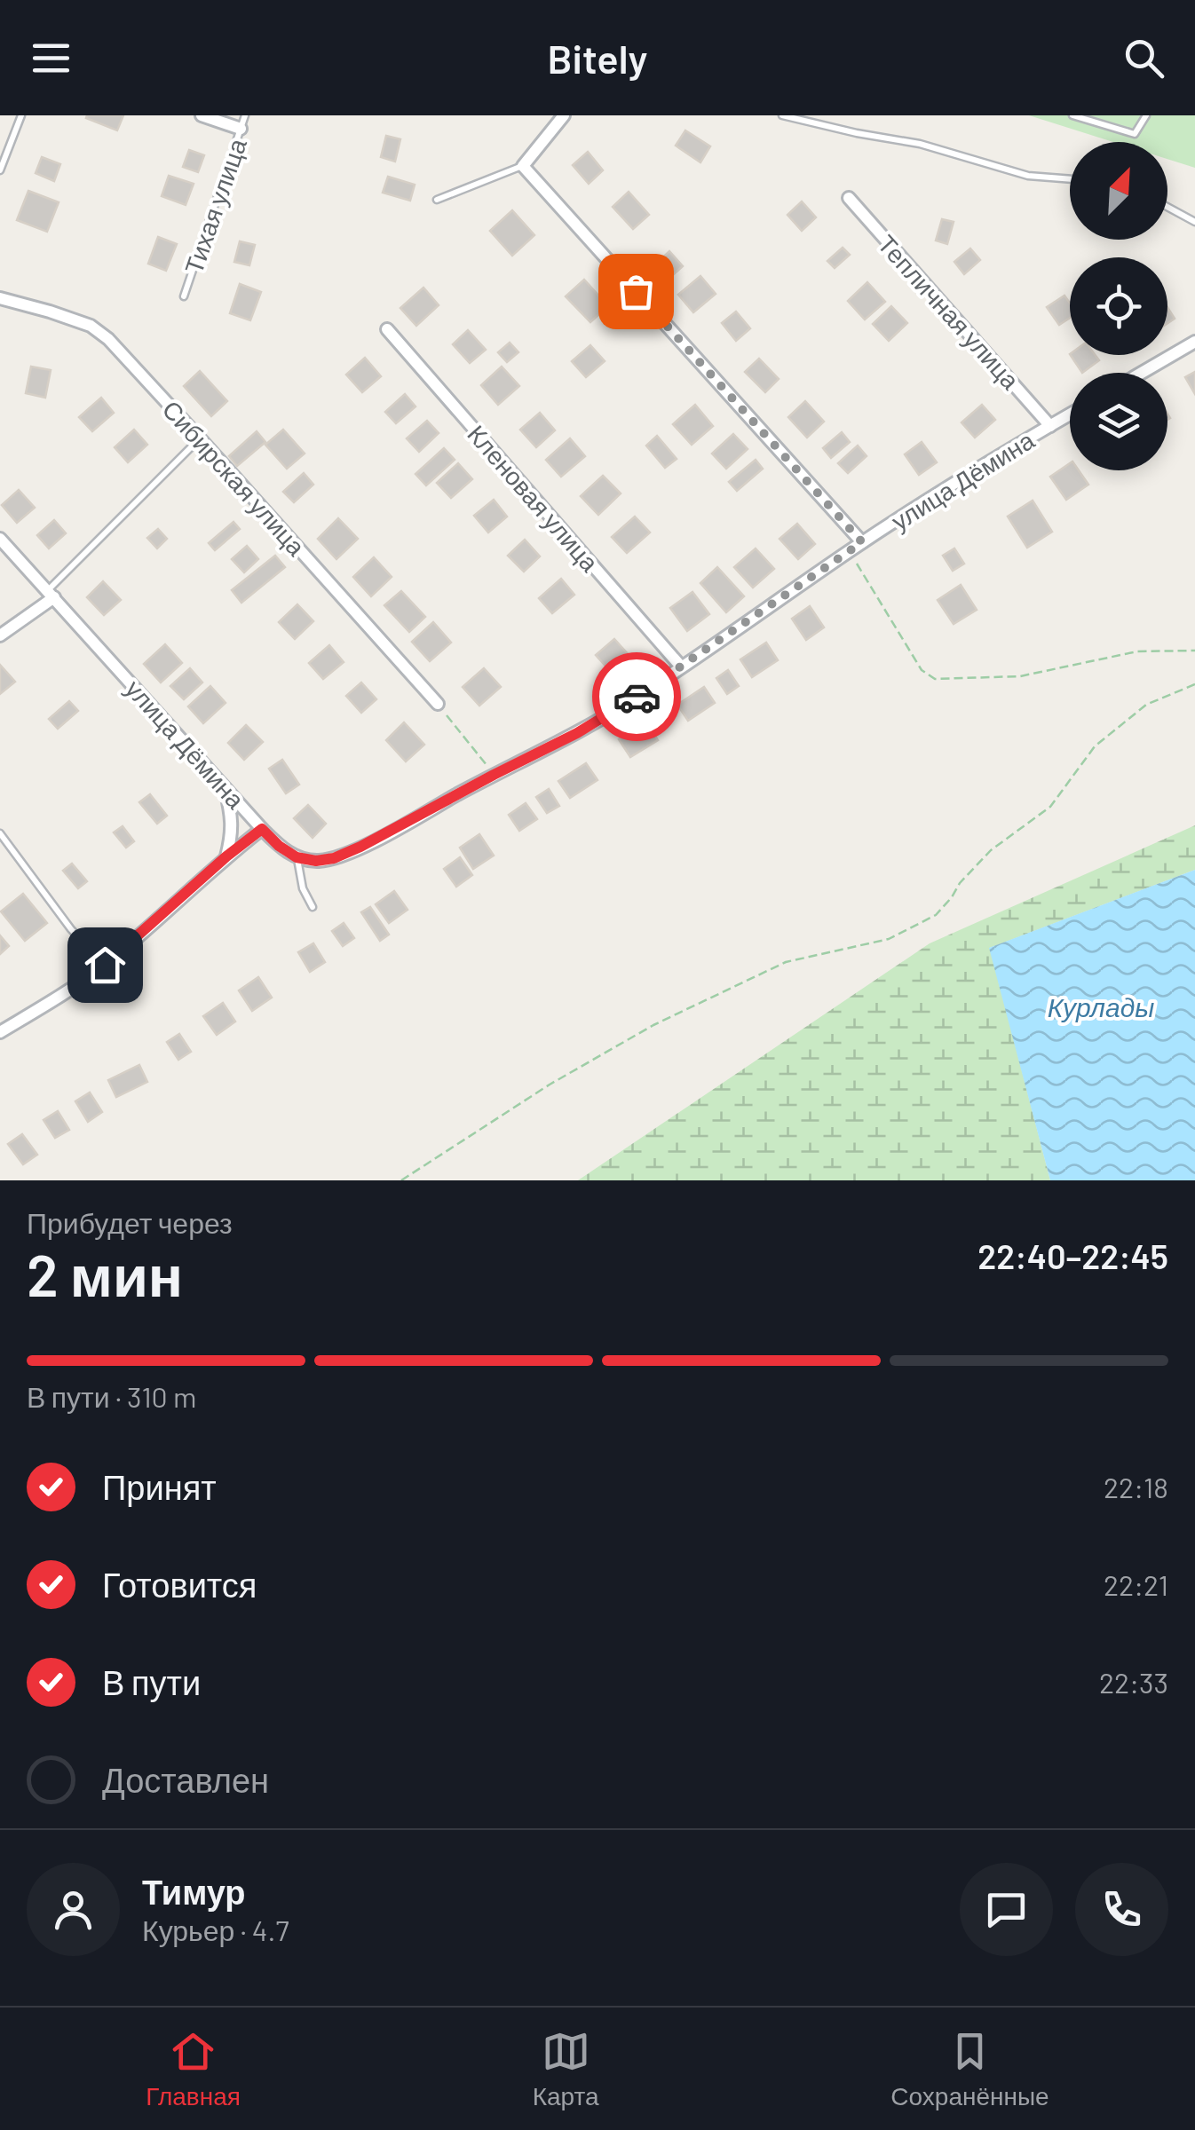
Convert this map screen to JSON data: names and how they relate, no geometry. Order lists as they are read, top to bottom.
{
  "streets": {
    "street": [
      "Тепличная улица",
      "Сибирская улица",
      "улица Дёмина",
      "Кленовая улица"
    ],
    "lane": ["Тихая улица"]
  },
  "crossings": [
    ["Тепличная улица", "улица Дёмина"],
    ["улица Дёмина", "Кленовая улица"]
  ],
  "water": ["Курлады"],
  "north": "top right",
  "page": {
    "header": "Bitely",
    "heading": ["2 мин", "Прибудет через", "22:40–22:45"],
    "panel": ["Тимур", "Курьер · 4.7"],
    "bar": "В пути · 310 m",
    "list": [
      ["Принят", "22:18"],
      ["Готовится", "22:21"],
      ["В пути", "22:33"],
      "Доставлен"
    ],
    "tabs": ["Главная", "Карта", "Сохранённые"]
  }
}
